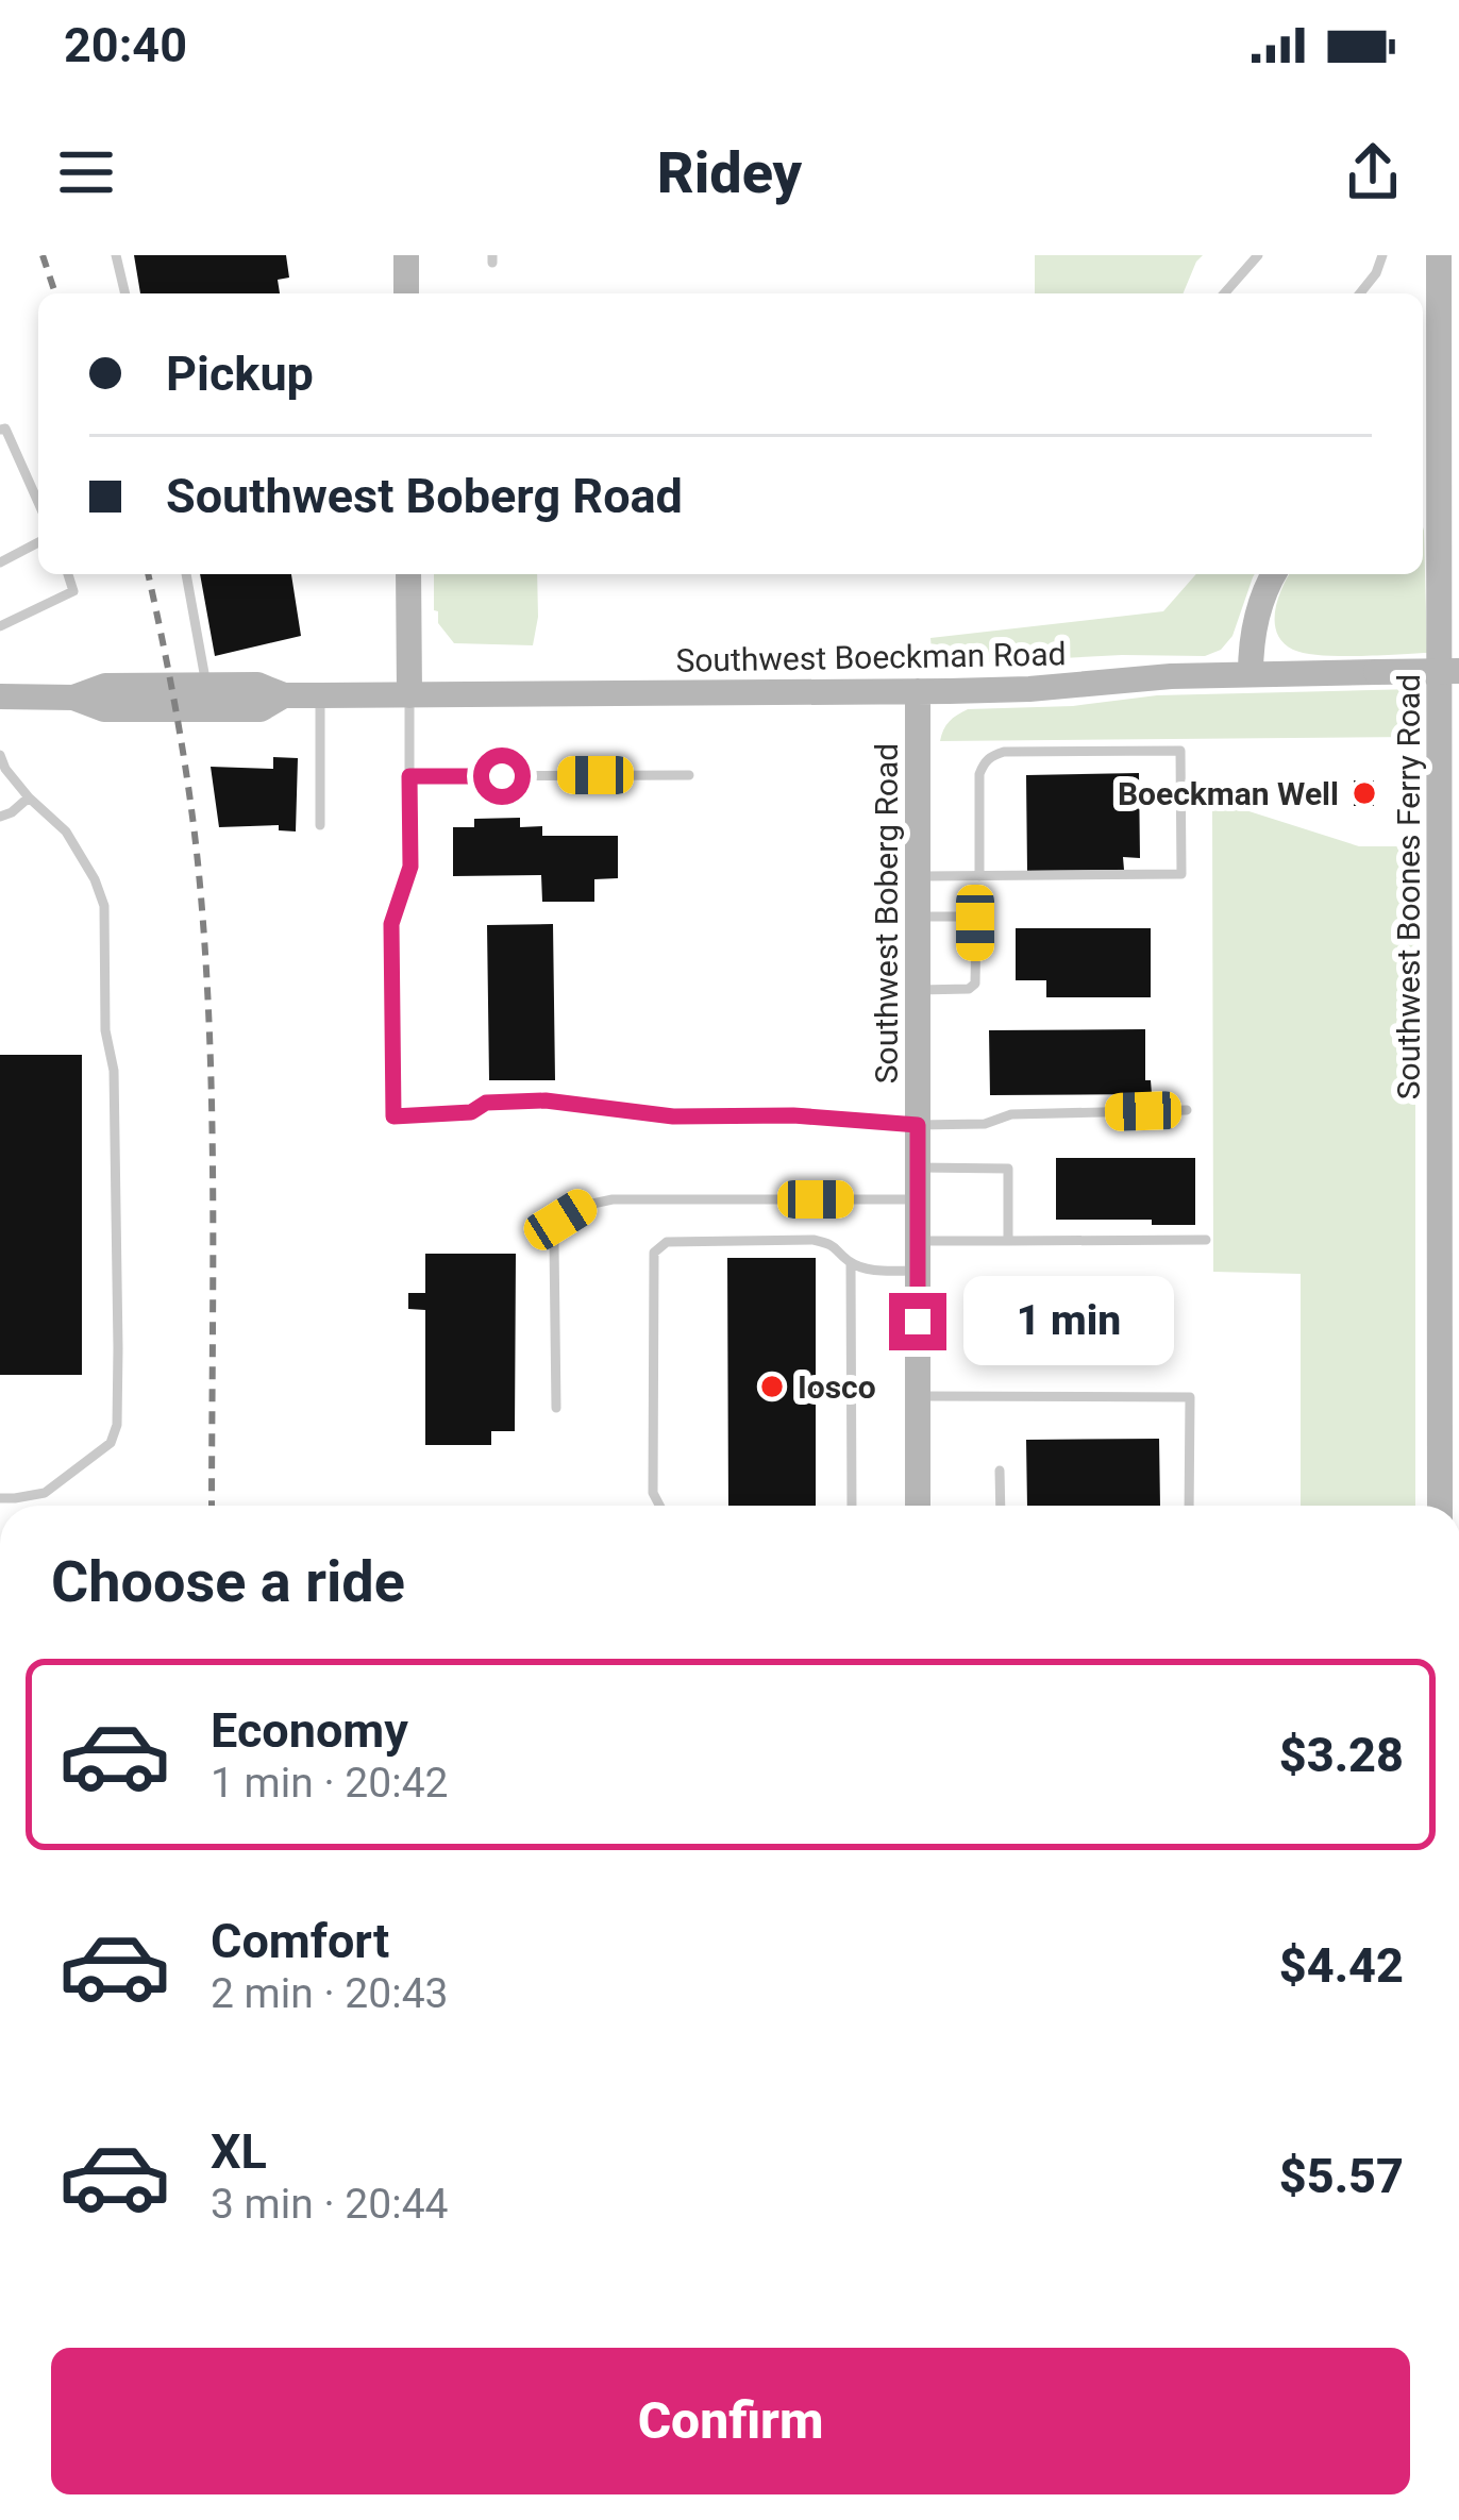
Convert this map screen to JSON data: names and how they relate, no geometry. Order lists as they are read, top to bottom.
{
  "streets": {
    "street": ["Southwest Boeckman Road", "Southwest Boones Ferry Road", "Southwest Boberg Road"]
  },
  "crossings": [
    ["Southwest Boeckman Road", "Southwest Boberg Road"]
  ],
  "places": ["Boeckman Well", "Iosco"],
  "page": {
    "status": "20:40",
    "header": "Ridey",
    "banner": ["Pickup", "Southwest Boberg Road"],
    "bubble": "1 min",
    "heading": "Choose a ride",
    "list": [
      {
        "name": "Economy",
        "note": "1 min · 20:42",
        "value": "$3.28"
      },
      {
        "name": "Comfort",
        "note": "2 min · 20:43",
        "value": "$4.42"
      },
      {
        "name": "XL",
        "note": "3 min · 20:44",
        "value": "$5.57"
      }
    ],
    "buttons": "Confirm"
  }
}
